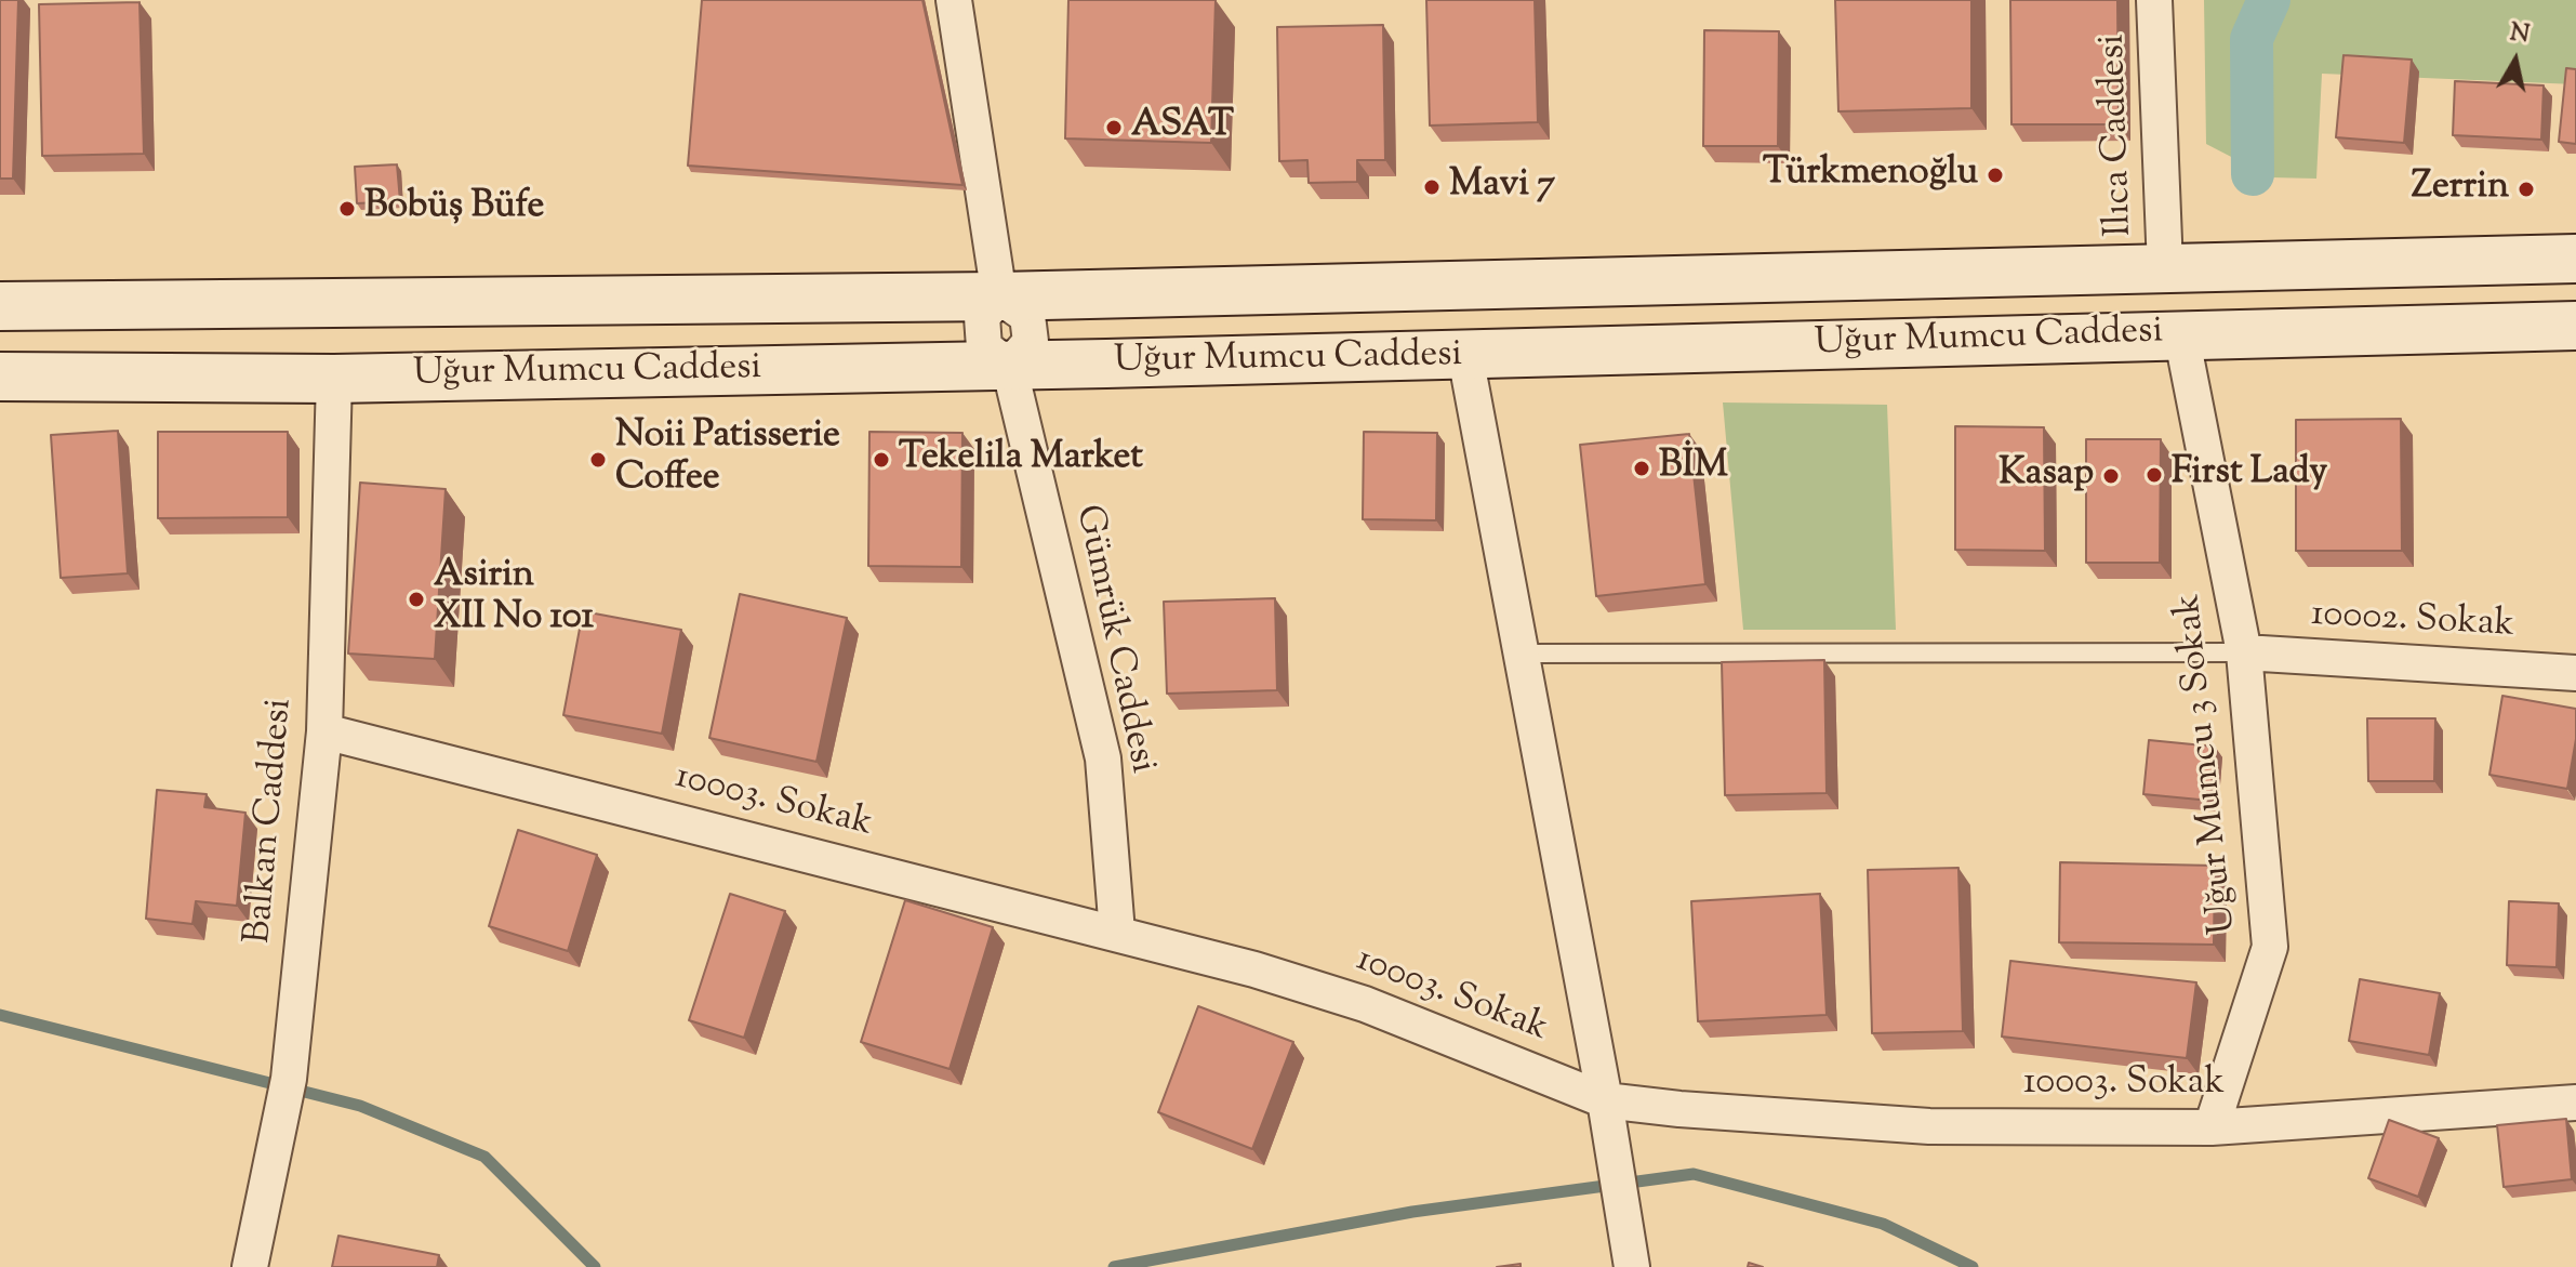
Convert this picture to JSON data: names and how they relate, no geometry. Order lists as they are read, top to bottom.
{
  "streets": {
    "main road": ["Uğur Mumcu Caddesi"],
    "street": [
      "Ilıca Caddesi",
      "10002. Sokak",
      "Gümrük Caddesi",
      "Uğur Mumcu 3 Sokak",
      "10003. Sokak",
      "Balkan Caddesi"
    ]
  },
  "crossings": [
    ["Ilıca Caddesi", "Uğur Mumcu Caddesi"],
    ["Uğur Mumcu Caddesi", "Gümrük Caddesi"],
    ["Uğur Mumcu Caddesi", "Uğur Mumcu 3 Sokak"],
    ["Uğur Mumcu Caddesi", "Balkan Caddesi"],
    ["10002. Sokak", "Uğur Mumcu 3 Sokak"],
    ["Gümrük Caddesi", "10003. Sokak"],
    ["Uğur Mumcu 3 Sokak", "10003. Sokak"],
    ["10003. Sokak", "Balkan Caddesi"]
  ],
  "places": [
    "ASAT",
    "Türkmenoğlu",
    "Mavi 7",
    "Zerrin",
    "Bobüş Büfe",
    "Noii Patisserie Coffee",
    "Tekelila Market",
    "BİM",
    "First Lady",
    "Kasap",
    "Asirin XII No 101"
  ],
  "north": "top"
}
